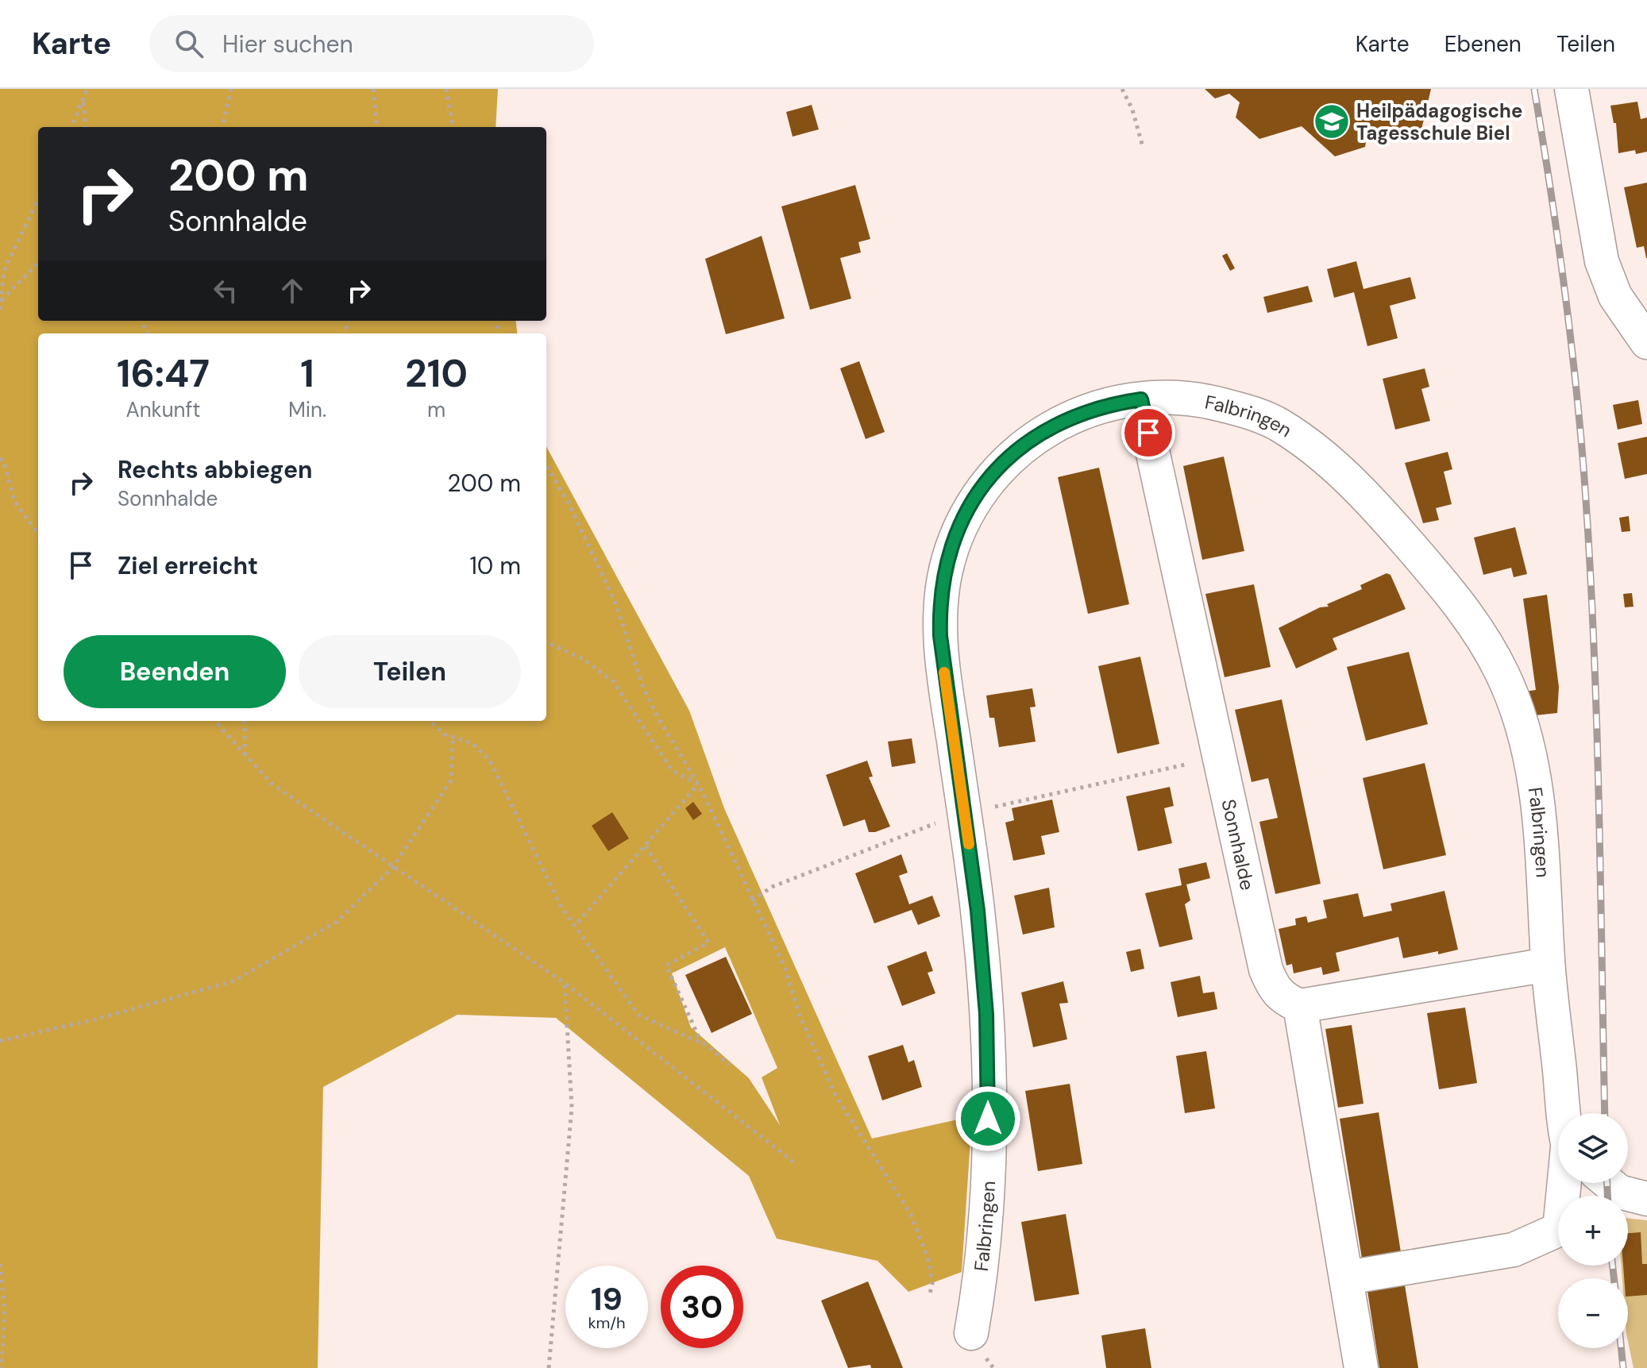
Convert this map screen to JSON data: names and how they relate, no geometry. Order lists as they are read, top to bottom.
{
  "streets": {
    "street": ["Falbringen", "Sonnhalde"]
  },
  "crossings": [
    ["Falbringen", "Sonnhalde"]
  ],
  "places": {
    "school or university": ["Heilpädagogische Tagesschule Biel"]
  },
  "page": {
    "header": "Karte",
    "search": "Hier suchen",
    "nav": ["Karte", "Ebenen", "Teilen"],
    "turn": ["200 m", "Sonnhalde"],
    "eta": [
      "16:47",
      "Ankunft",
      "1",
      "Min.",
      "210",
      "m"
    ],
    "list": [
      {
        "name": "Rechts abbiegen",
        "note": "Sonnhalde",
        "value": "200 m"
      },
      {
        "name": "Ziel erreicht",
        "value": "10 m"
      }
    ],
    "buttons": ["Beenden", "Teilen"],
    "map_buttons": ["+", "−"],
    "speed": "19 km/h",
    "limit": "30"
  }
}
